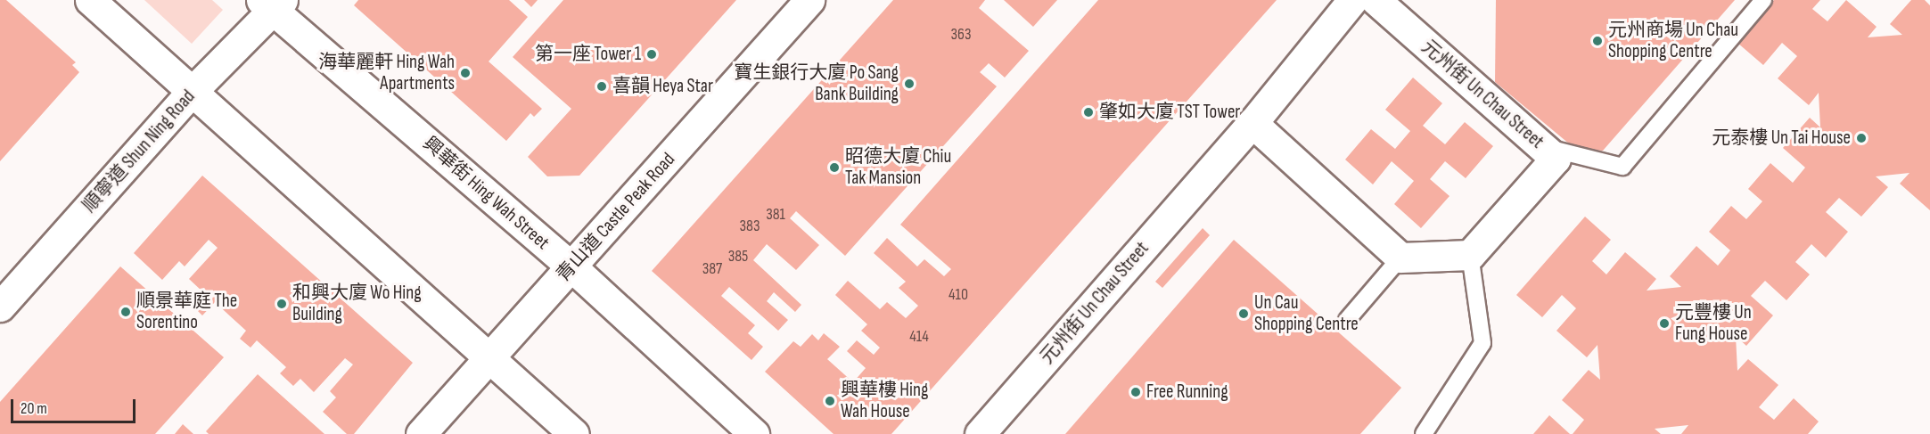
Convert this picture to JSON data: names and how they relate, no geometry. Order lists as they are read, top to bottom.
{
  "streets": {
    "street": [
      "元州街 Un Chau Street",
      "順寧道 Shun Ning Road",
      "興華街 Hing Wah Street",
      "青山道 Castle Peak Road"
    ]
  },
  "crossings": [
    ["順寧道 Shun Ning Road", "興華街 Hing Wah Street"],
    ["興華街 Hing Wah Street", "青山道 Castle Peak Road"]
  ],
  "places": [
    "元州商場 Un Chau Shopping Centre",
    "第一座 Tower 1",
    "海華麗軒 Hing Wah Apartments",
    "寶生銀行大廈 Po Sang Bank Building",
    "喜韻 Heya Star",
    "肇如大廈 TST Tower",
    "元泰樓 Un Tai House",
    "昭德大廈 Chiu Tak Mansion",
    "和興大廈 Wo Hing Building",
    "順景華庭 The Sorentino",
    "Un Cau Shopping Centre",
    "元豐樓 Un Fung House",
    "Free Running",
    "興華樓 Hing Wah House"
  ],
  "house_numbers": [
    "363",
    "381",
    "383",
    "385",
    "387",
    "410",
    "414"
  ],
  "scale_bar": "20 m"
}
